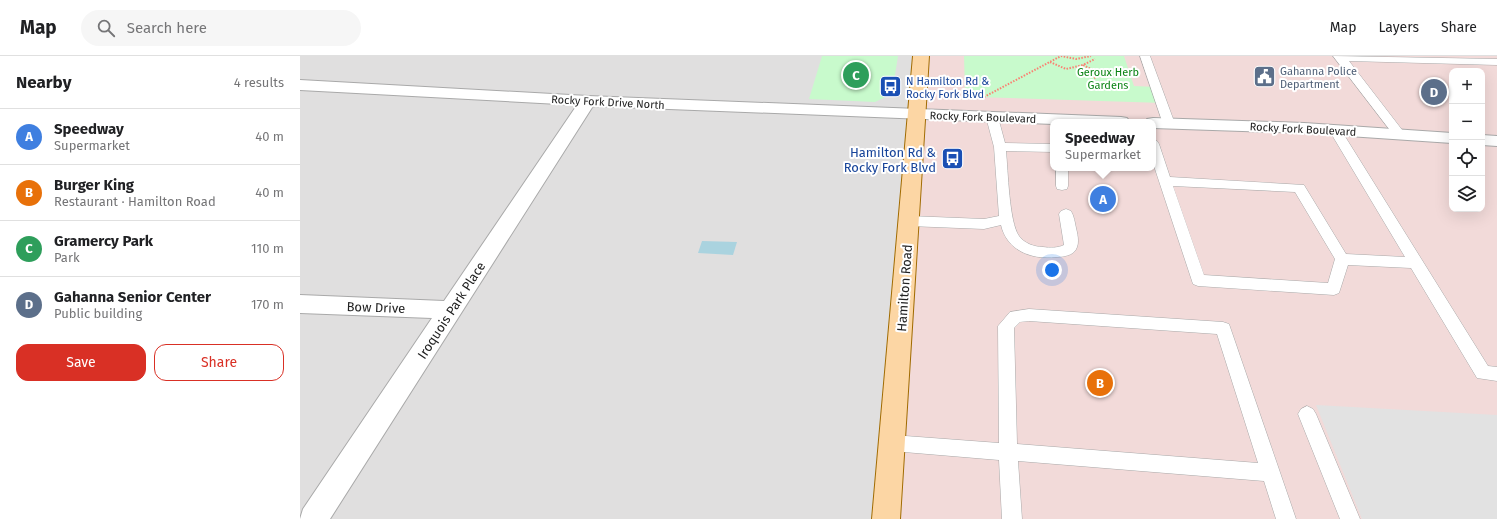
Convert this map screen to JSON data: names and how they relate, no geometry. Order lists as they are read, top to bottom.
{
  "streets": {
    "main road": ["Hamilton Road"],
    "street": [
      "Rocky Fork Drive North",
      "Rocky Fork Boulevard",
      "Bow Drive",
      "Iroquois Park Place"
    ]
  },
  "crossings": [
    ["Rocky Fork Drive North", "Rocky Fork Boulevard"],
    ["Rocky Fork Drive North", "Hamilton Road"],
    ["Rocky Fork Drive North", "Iroquois Park Place"],
    ["Rocky Fork Boulevard", "Hamilton Road"],
    ["Bow Drive", "Iroquois Park Place"]
  ],
  "parks": ["Geroux Herb Gardens"],
  "places": {
    "public building": ["Gahanna Police Department"],
    "bus stop": ["N Hamilton Rd & Rocky Fork Blvd", "Hamilton Rd & Rocky Fork Blvd"]
  },
  "page": {
    "header": "Map",
    "search": "Search here",
    "nav": ["Map", "Layers", "Share"],
    "heading": ["Nearby", "4 results"],
    "pins": [
      "C",
      "D",
      "A",
      "B"
    ],
    "map_buttons": ["+", "−"],
    "list": [
      {
        "mark": "A",
        "name": "Speedway",
        "note": "Supermarket",
        "value": "40 m"
      },
      {
        "mark": "B",
        "name": "Burger King",
        "note": "Restaurant · Hamilton Road",
        "value": "40 m"
      },
      {
        "mark": "C",
        "name": "Gramercy Park",
        "note": "Park",
        "value": "110 m"
      },
      {
        "mark": "D",
        "name": "Gahanna Senior Center",
        "note": "Public building",
        "value": "170 m"
      }
    ],
    "popup": ["Speedway", "Supermarket"],
    "buttons": ["Save", "Share"]
  }
}
